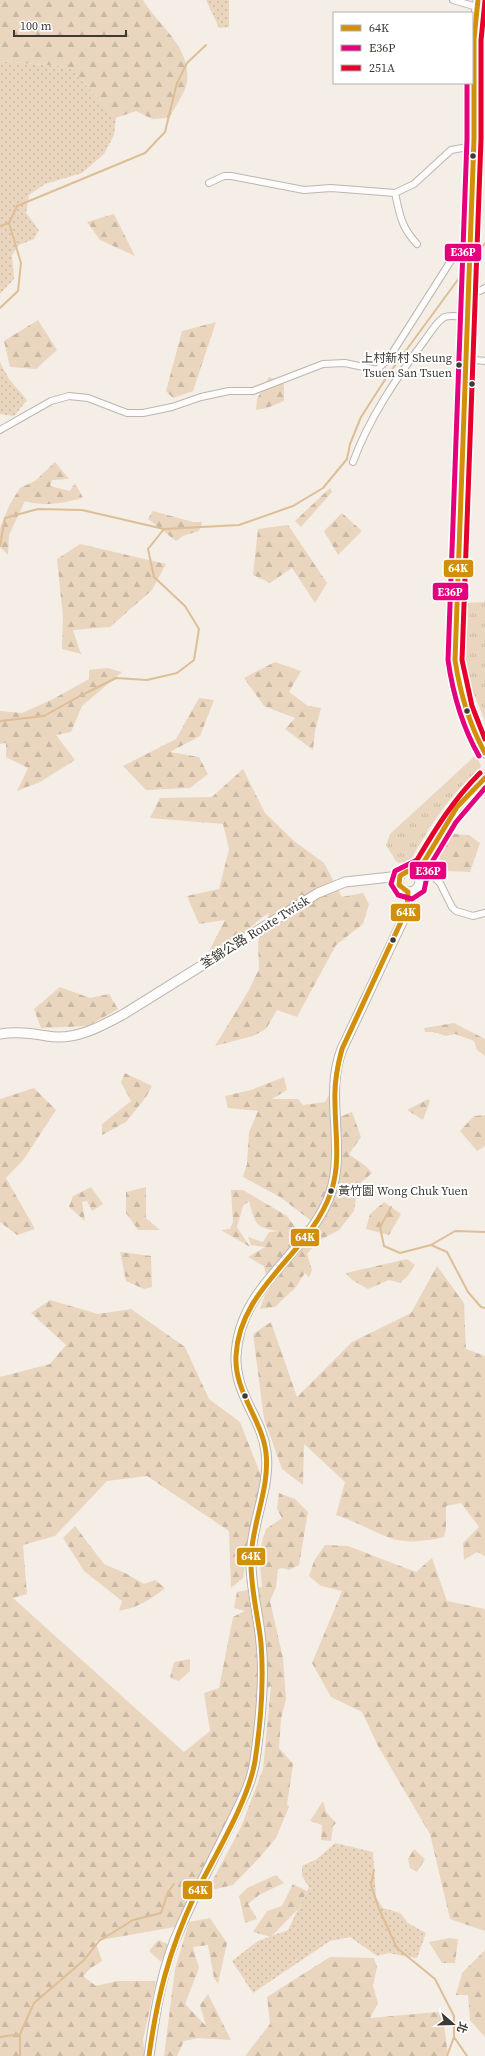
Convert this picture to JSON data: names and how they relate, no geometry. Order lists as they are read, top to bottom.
{
  "streets": {
    "main road": ["荃錦公路 Route Twisk"]
  },
  "places": ["上村新村 Sheung Tsuen San Tsuen", "黃竹園 Wong Chuk Yuen"],
  "lines": ["transit line 64K", "transit line 251A", "transit line E36P"],
  "legend": ["64K", "E36P", "251A"],
  "scale_bar": "100 m",
  "north": "right"
}
